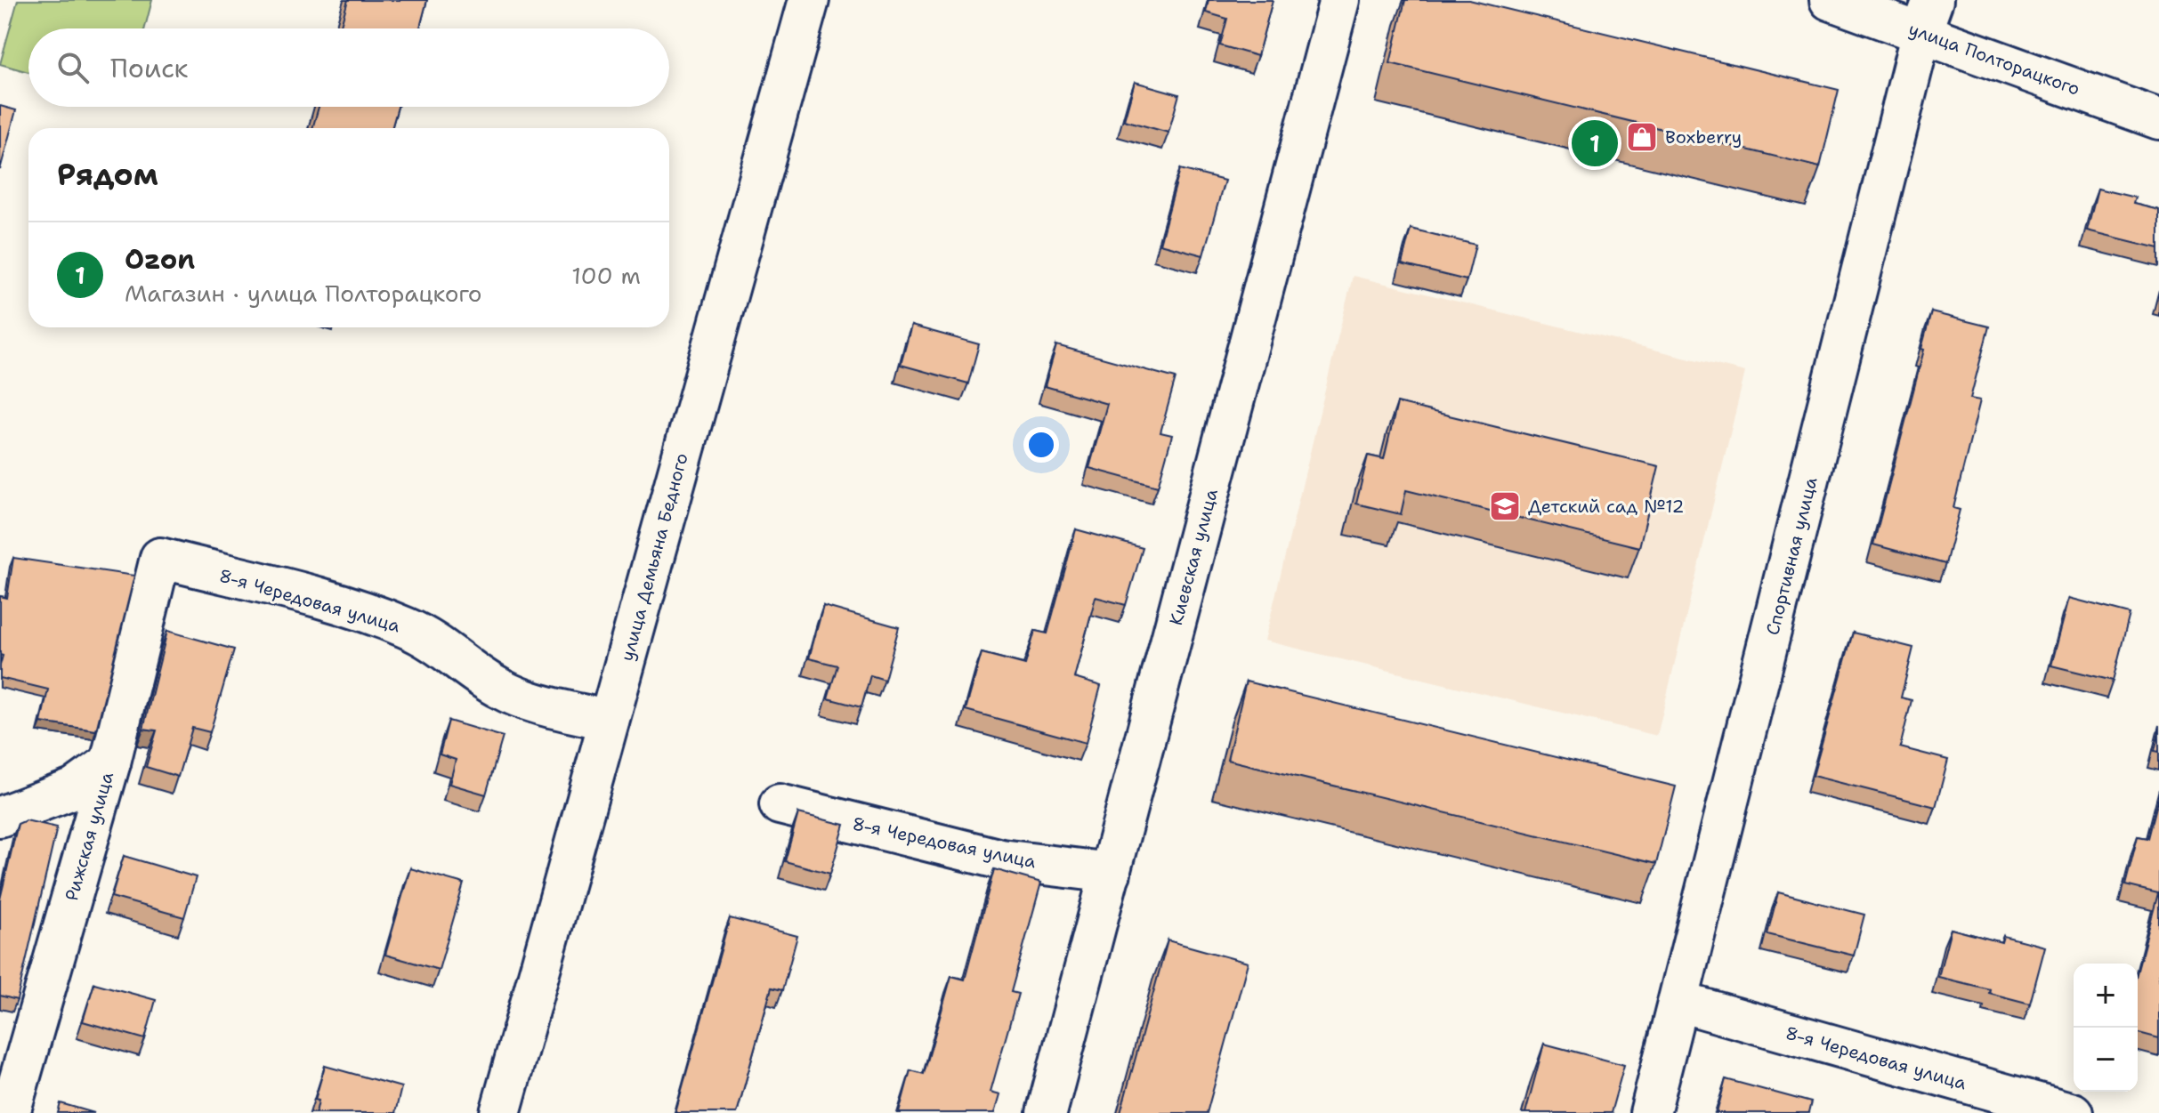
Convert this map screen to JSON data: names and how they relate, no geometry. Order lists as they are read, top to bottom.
{
  "streets": {
    "street": [
      "улица Полторацкого",
      "Спортивная улица",
      "улица Демьяна Бедного",
      "Киевская улица",
      "8-я Чередовая улица",
      "Рижская улица"
    ]
  },
  "crossings": [
    ["улица Полторацкого", "Спортивная улица"],
    ["Спортивная улица", "8-я Чередовая улица"],
    ["улица Демьяна Бедного", "8-я Чередовая улица"],
    ["Киевская улица", "8-я Чередовая улица"],
    ["8-я Чередовая улица", "Рижская улица"]
  ],
  "places": {
    "shop": ["Boxberry"],
    "school or university": ["Детский сад №12"]
  },
  "page": {
    "search": "Поиск",
    "pins": "1",
    "heading": "Рядом",
    "list": [
      {
        "mark": "1",
        "name": "Ozon",
        "note": "Магазин · улица Полторацкого",
        "value": "100 m"
      }
    ],
    "map_buttons": ["+", "−"]
  }
}
